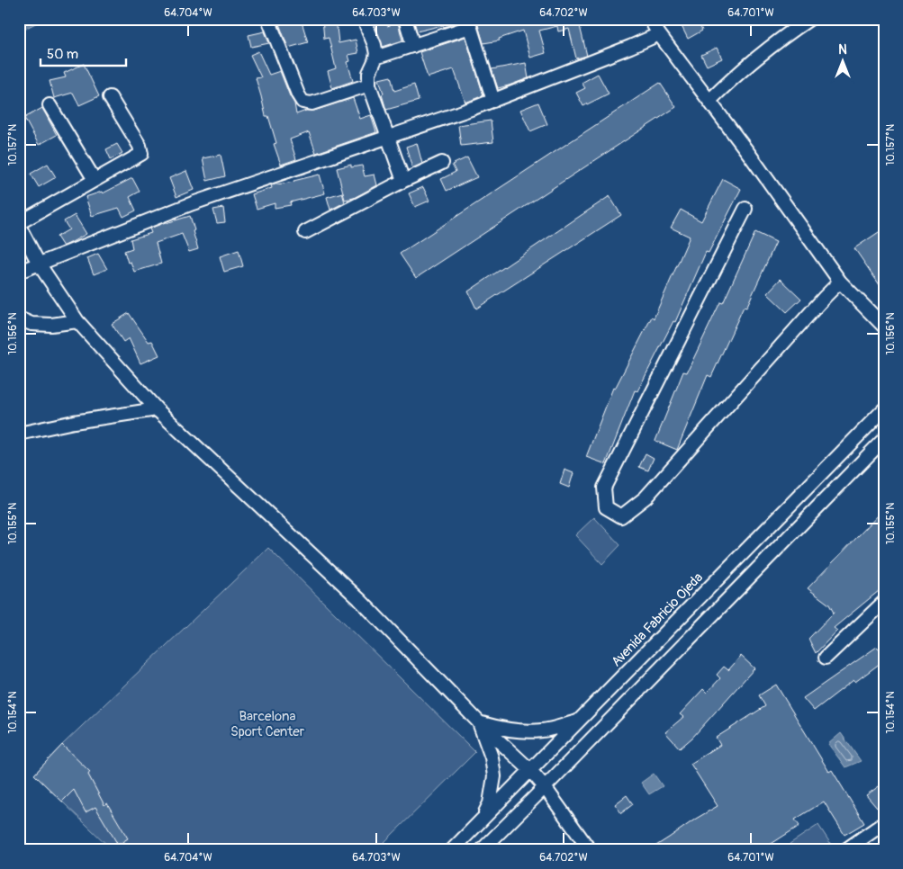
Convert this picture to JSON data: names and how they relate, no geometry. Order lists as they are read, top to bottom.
{
  "streets": {
    "street": ["Avenida Fabricio Ojeda"]
  },
  "parks": ["Barcelona Sport Center"],
  "scale_bar": "50 m",
  "north": "top",
  "coordinates": [
    "64.704°W",
    "64.703°W",
    "64.702°W",
    "64.701°W",
    "10.157°N",
    "10.156°N",
    "10.155°N",
    "10.154°N"
  ]
}
